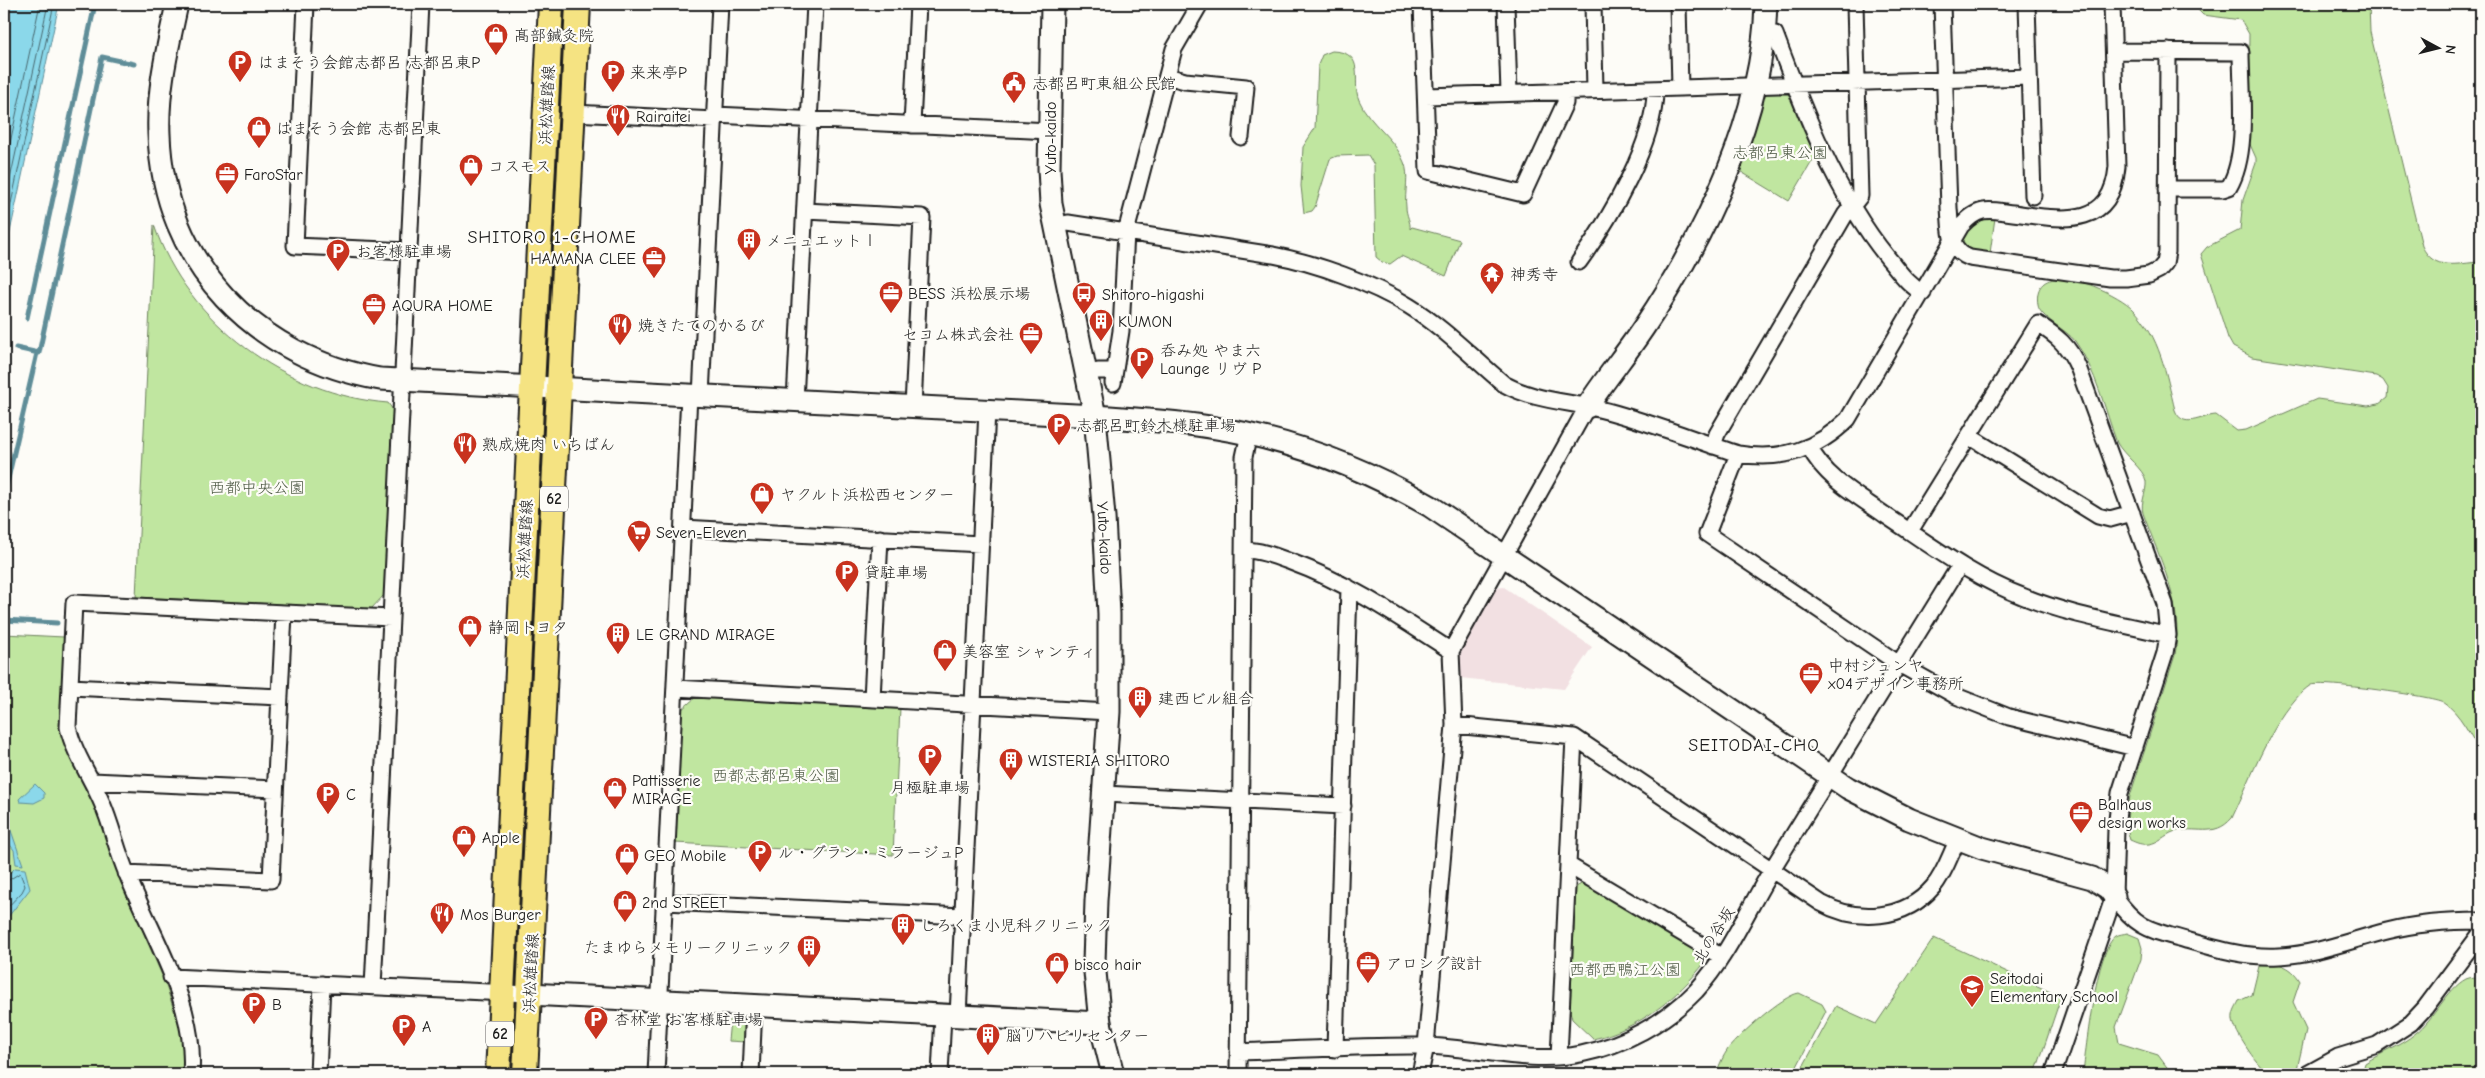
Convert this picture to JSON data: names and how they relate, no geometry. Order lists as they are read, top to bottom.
{
  "streets": {
    "main road": ["浜松雄踏線", "62"],
    "street": ["Yuto-kaido", "北の谷坂"]
  },
  "districts": ["SHITORO 1-CHOME", "SEITODAI-CHO"],
  "parks": [
    "志都呂東公園",
    "西都中央公園",
    "西都志都呂東公園",
    "西都西鴨江公園"
  ],
  "places": {
    "shop": [
      "髙部鍼灸院",
      "はまそう会館 志都呂東",
      "コスモス",
      "ヤクルト浜松西センター",
      "静岡トヨタ",
      "美容室 シャンティ",
      "Pattisserie MIRAGE",
      "Apple",
      "GEO Mobile",
      "2nd STREET",
      "bisco hair"
    ],
    "parking": [
      "はまそう会館志都呂 志都呂東P",
      "来来亭P",
      "お客様駐車場",
      "呑み処 やま六 Launge リヴ P",
      "志都呂町鈴木様駐車場",
      "貸駐車場",
      "月極駐車場",
      "C",
      "ル・グラン・ミラージュP",
      "B",
      "杏林堂 お客様駐車場",
      "A"
    ],
    "public building": ["志都呂町東組公民館"],
    "restaurant": [
      "Rairaitei",
      "焼きたてのかるび",
      "熟成焼肉 いちばん",
      "Mos Burger"
    ],
    "office": [
      "FaroStar",
      "HAMANA CLEE",
      "BESS 浜松展示場",
      "AQURA HOME",
      "セコム株式会社",
      "中村ジュンヤ x04デザイン事務所",
      "Balhaus design works",
      "アロング設計"
    ],
    "building": [
      "メニュエットⅠ",
      "KUMON",
      "LE GRAND MIRAGE",
      "建西ビル組合",
      "WISTERIA SHITORO",
      "しろくま小児科クリニック",
      "たまゆらメモリークリニック",
      "脳リハビリセンター"
    ],
    "temple": ["神秀寺"],
    "bus stop": ["Shitoro-higashi"],
    "supermarket": ["Seven-Eleven"],
    "school or university": ["Seitodai Elementary School"]
  },
  "north": "right"
}
